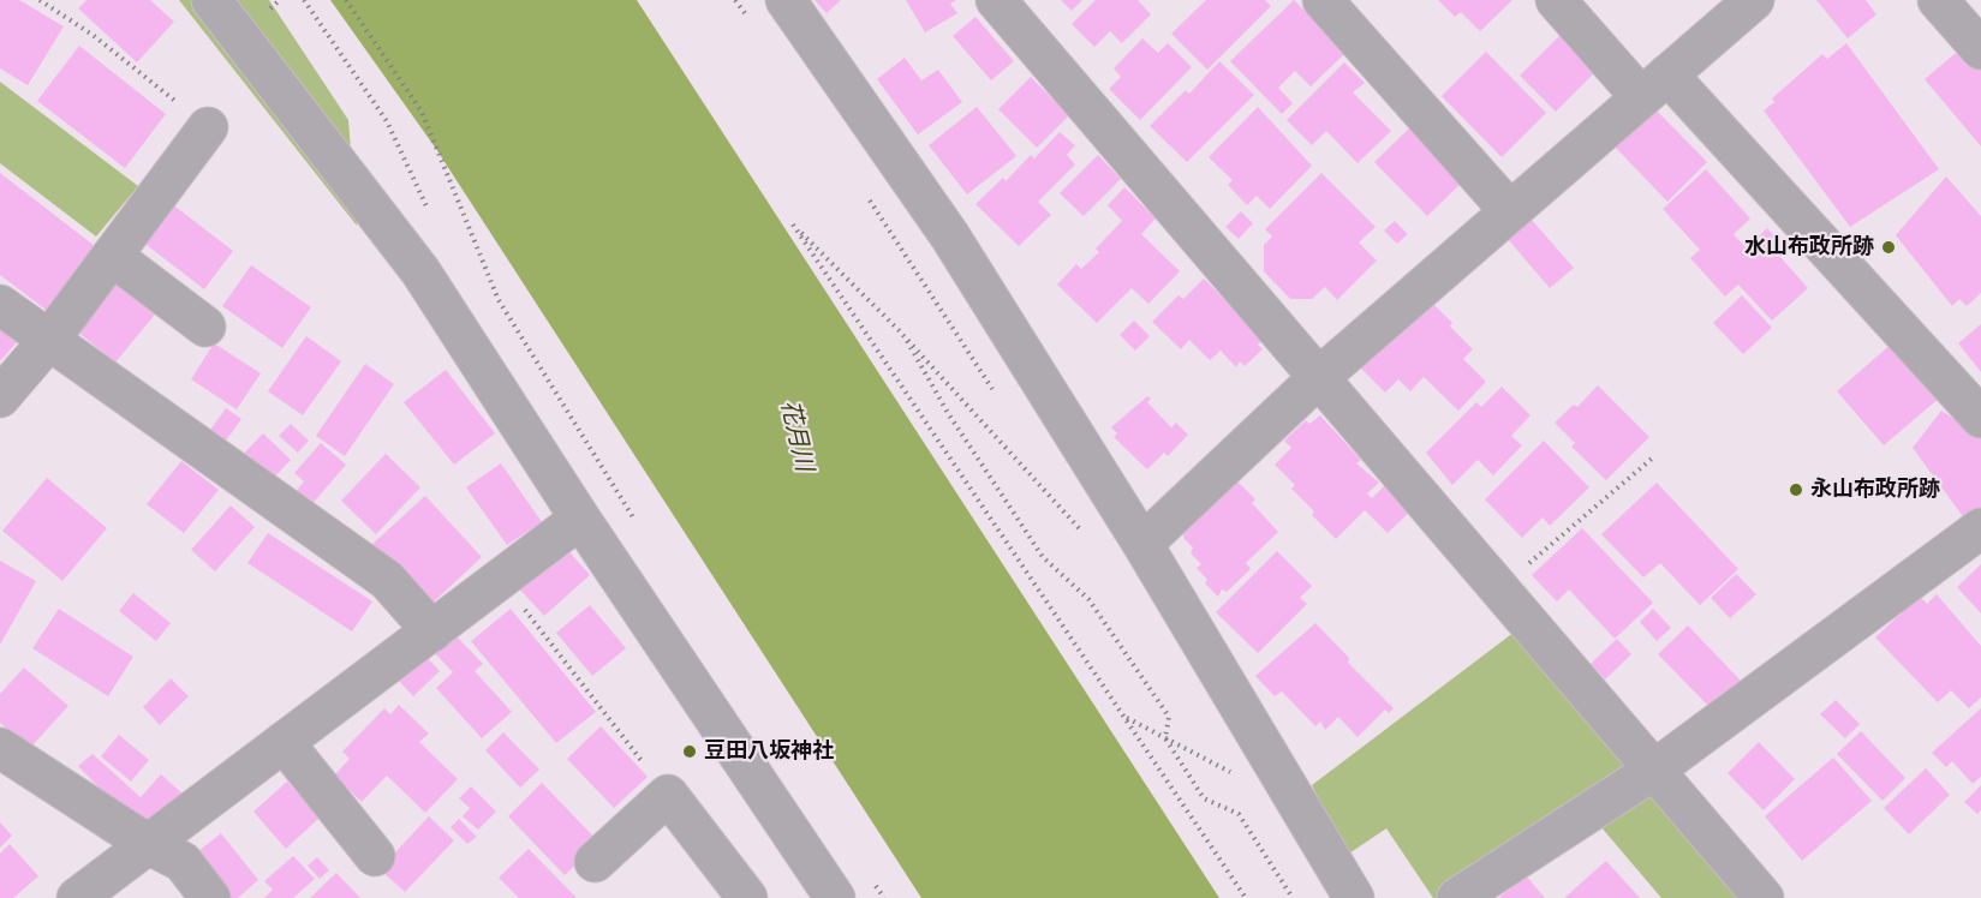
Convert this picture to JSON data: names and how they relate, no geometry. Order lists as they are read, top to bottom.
{
  "water": ["花月川"],
  "places": ["水山布政所跡", "永山布政所跡", "豆田八坂神社"]
}
